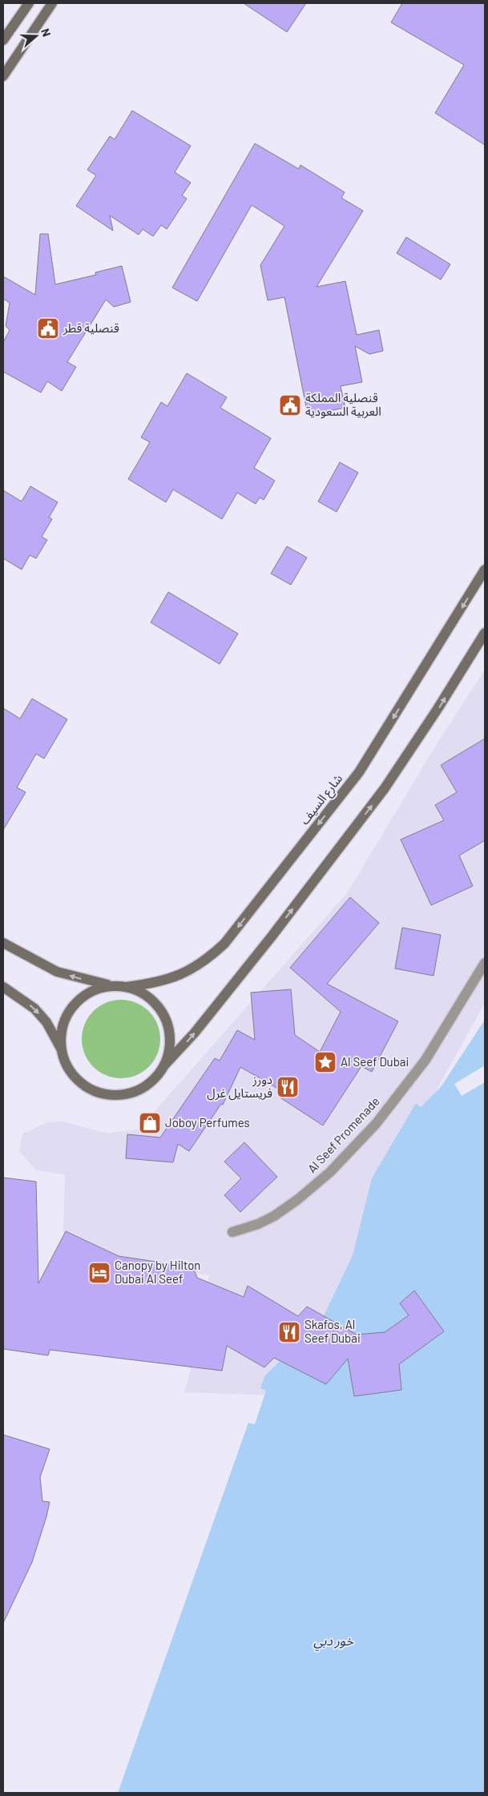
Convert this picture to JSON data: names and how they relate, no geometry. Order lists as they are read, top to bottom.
{
  "streets": {
    "street": ["شارع السيف", "Al Seef Promenade"]
  },
  "water": ["خور دبي"],
  "places": {
    "public building": ["قنصلية قطر", "قنصلية المملكة العربية السعودية"],
    "place": ["Al Seef Dubai"],
    "restaurant": ["دورز فريستايل غرل", "Skafos, Al Seef Dubai"],
    "shop": ["Joboy Perfumes"],
    "hotel": ["Canopy by Hilton Dubai Al Seef"]
  },
  "north": "right"
}
